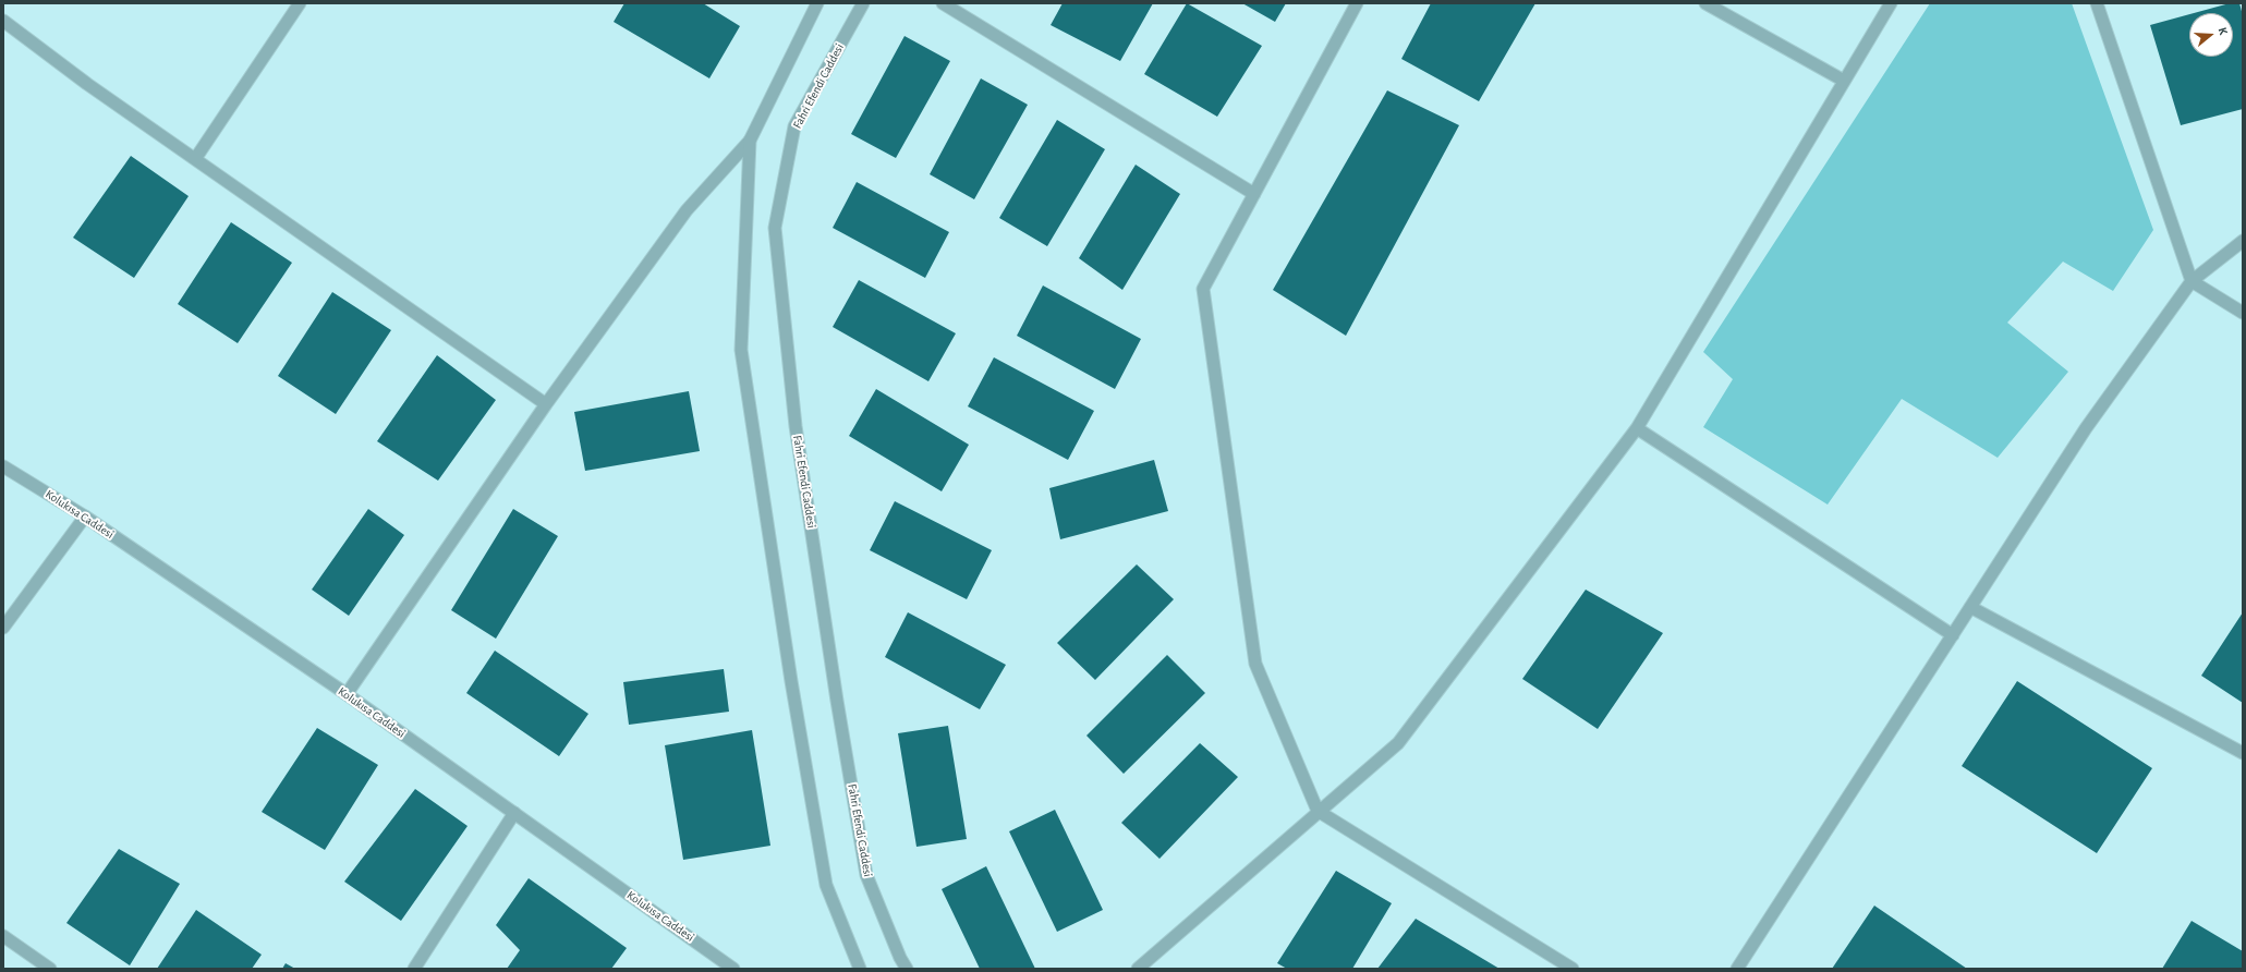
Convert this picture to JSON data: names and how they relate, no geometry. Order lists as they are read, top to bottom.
{
  "streets": {
    "street": ["Fahri Efendi Caddesi", "Kolukısa Caddesi"]
  },
  "north": "right"
}
